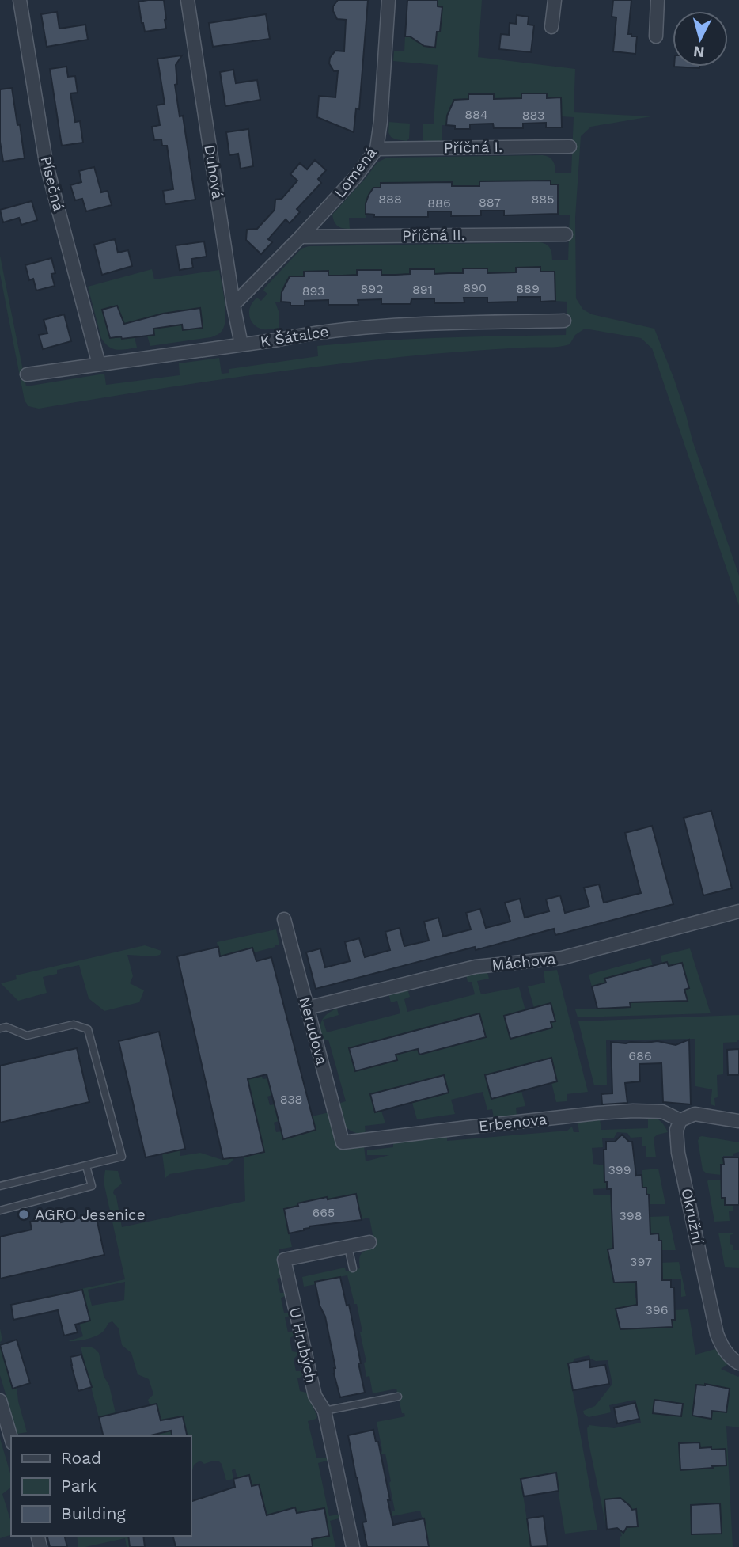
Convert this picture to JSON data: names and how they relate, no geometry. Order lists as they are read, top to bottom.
{
  "streets": {
    "street": [
      "Příčná I.",
      "Duhová",
      "Lomená",
      "Písečná",
      "Příčná II.",
      "K Šátalce",
      "Máchova",
      "Nerudova",
      "Erbenova",
      "Okružní",
      "U Hrubých"
    ]
  },
  "crossings": [
    ["Příčná I.", "Lomená"],
    ["Duhová", "Lomená"],
    ["Duhová", "K Šátalce"],
    ["Lomená", "Příčná II."],
    ["Písečná", "K Šátalce"],
    ["Máchova", "Nerudova"],
    ["Nerudova", "Erbenova"],
    ["Erbenova", "Okružní"]
  ],
  "places": ["AGRO Jesenice"],
  "house_numbers": [
    "884",
    "883",
    "888",
    "885",
    "887",
    "886",
    "890",
    "892",
    "889",
    "891",
    "893",
    "686",
    "838",
    "399",
    "665",
    "398",
    "397",
    "396"
  ],
  "legend": ["Road", "Park", "Building"],
  "north": "bottom"
}
